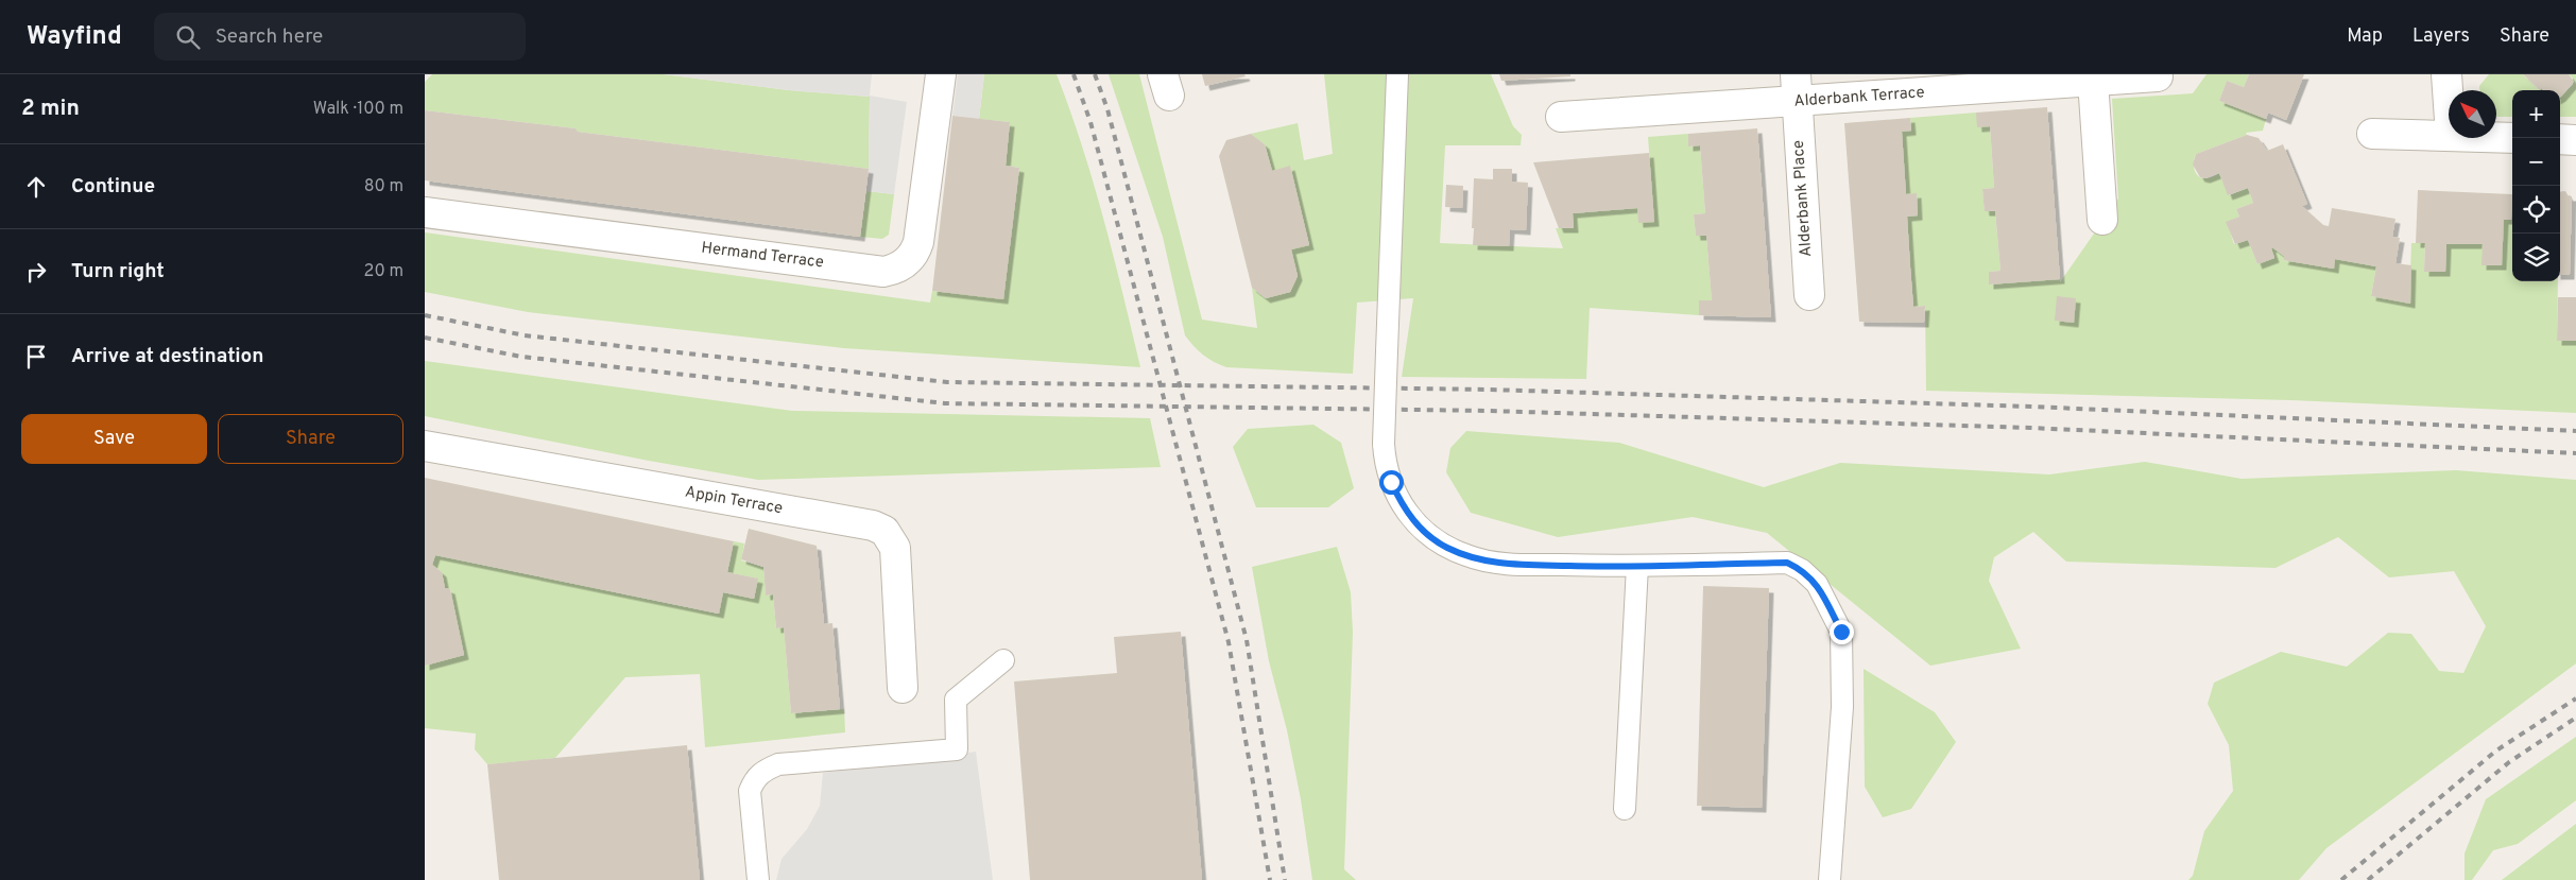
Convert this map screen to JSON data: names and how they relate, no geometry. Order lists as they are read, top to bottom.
{
  "streets": {
    "street": [
      "Alderbank Terrace",
      "Alderbank Place",
      "Hermand Terrace",
      "Appin Terrace"
    ]
  },
  "crossings": [
    ["Alderbank Terrace", "Alderbank Place"]
  ],
  "north": "top left",
  "page": {
    "header": "Wayfind",
    "search": "Search here",
    "nav": ["Map", "Layers", "Share"],
    "heading": ["2 min", "Walk · 100 m"],
    "map_buttons": ["+", "−"],
    "list": [
      ["Continue", "80 m"],
      ["Turn right", "20 m"],
      "Arrive at destination"
    ],
    "buttons": ["Save", "Share"]
  }
}
